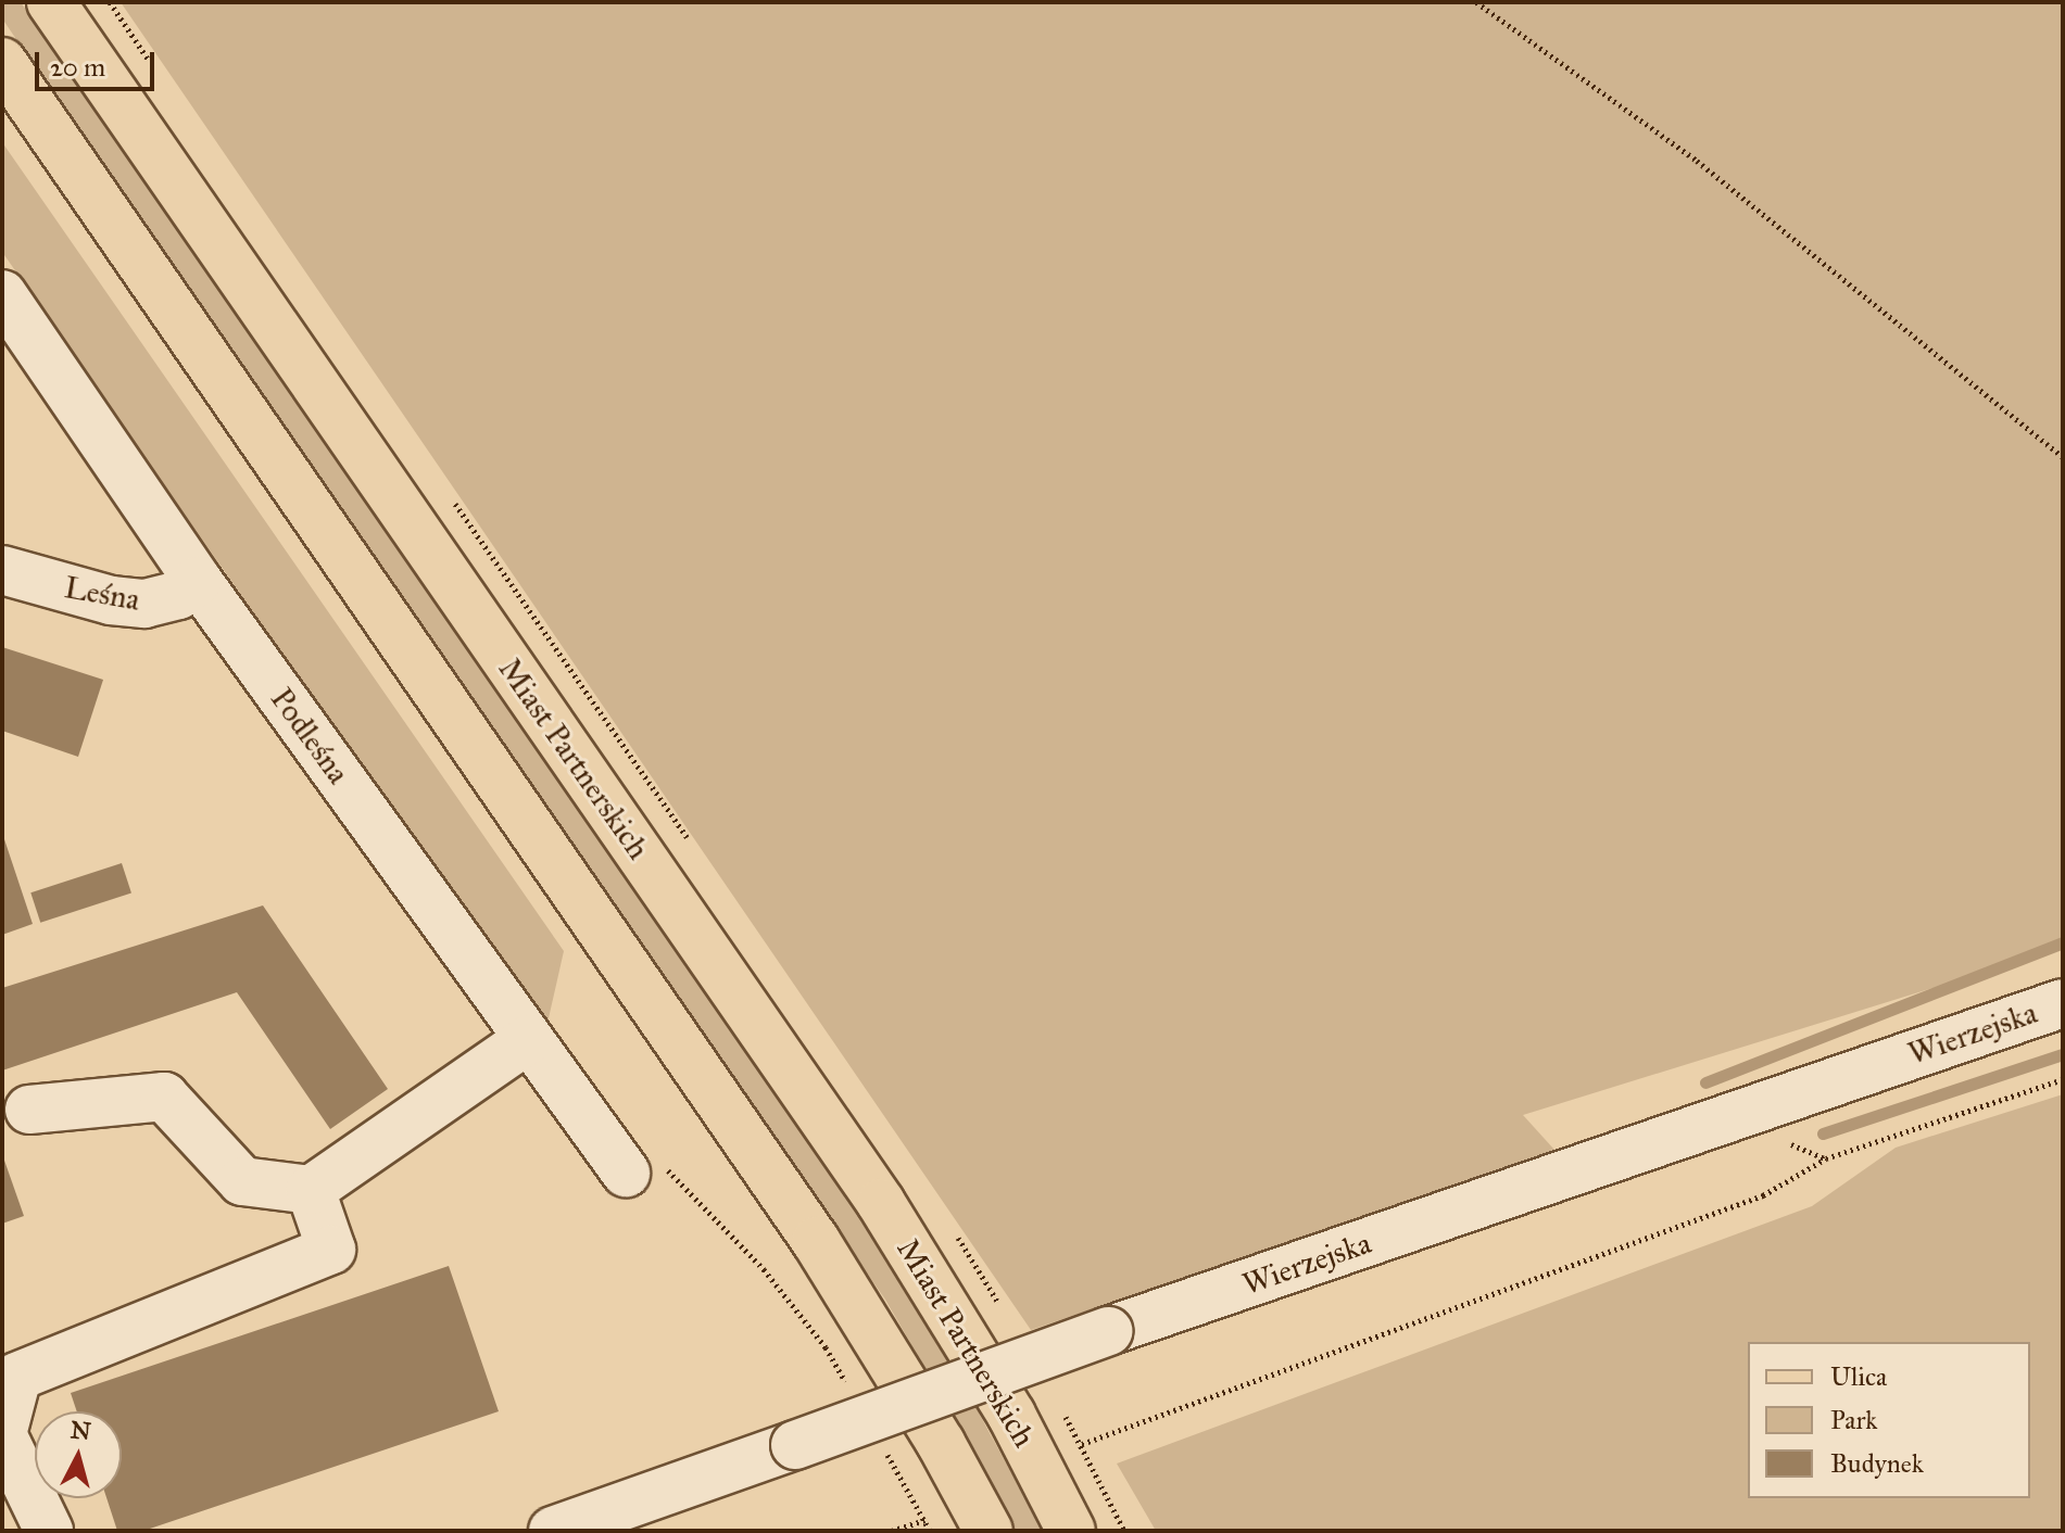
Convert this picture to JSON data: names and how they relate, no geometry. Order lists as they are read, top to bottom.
{
  "streets": {
    "main road": ["Miast Partnerskich"],
    "street": ["Leśna", "Podleśna", "Wierzejska"]
  },
  "crossings": [
    ["Leśna", "Podleśna"]
  ],
  "legend": ["Ulica", "Park", "Budynek"],
  "scale_bar": "20 m",
  "north": "top"
}
